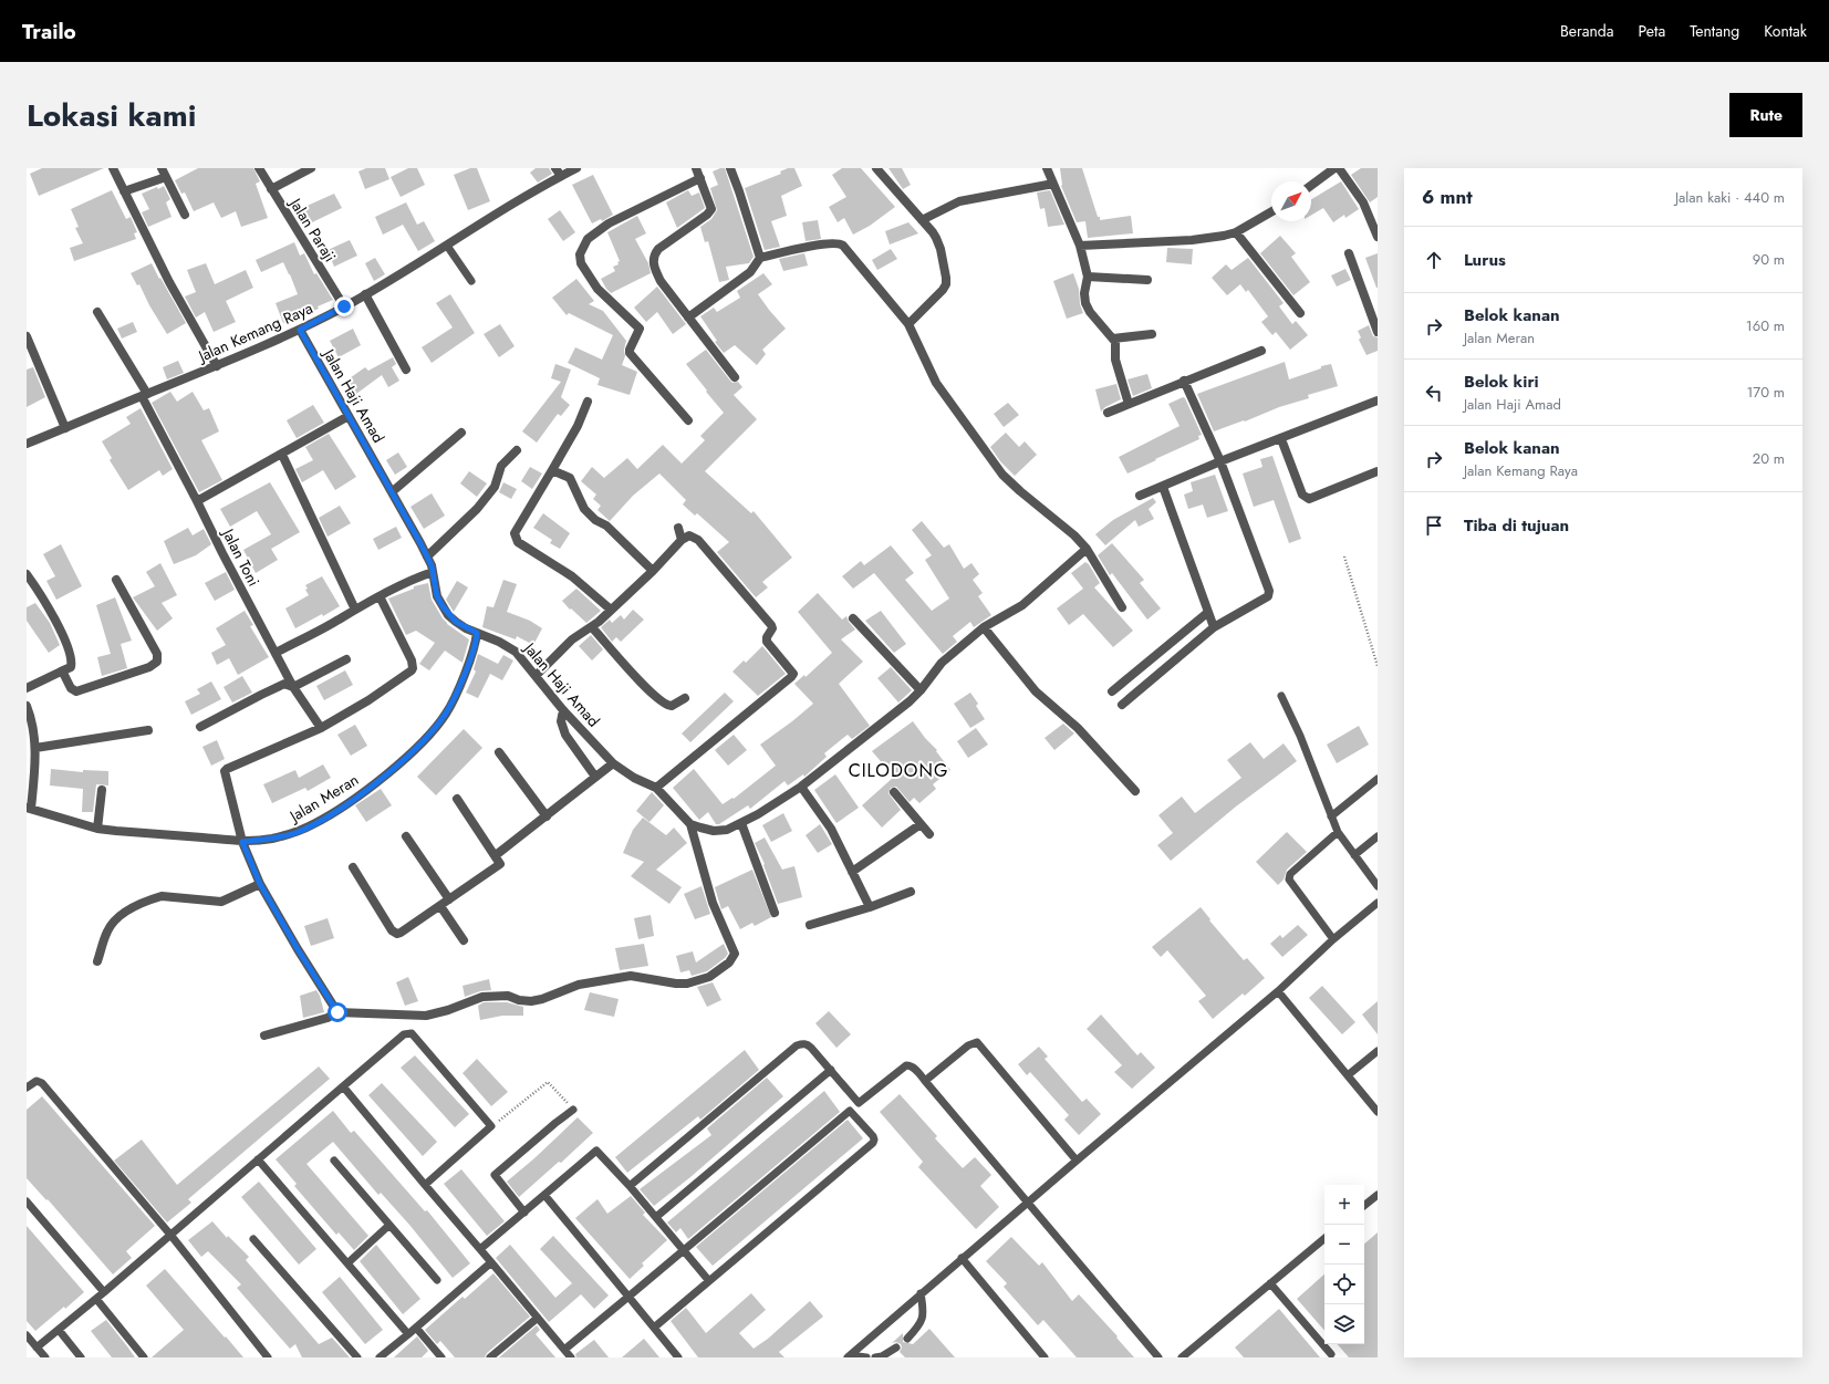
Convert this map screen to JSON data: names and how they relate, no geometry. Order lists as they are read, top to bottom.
{
  "streets": {
    "street": [
      "Jalan Paraji",
      "Jalan Kemang Raya",
      "Jalan Haji Amad",
      "Jalan Toni",
      "Jalan Meran"
    ]
  },
  "crossings": [
    ["Jalan Paraji", "Jalan Kemang Raya"],
    ["Jalan Kemang Raya", "Jalan Haji Amad"],
    ["Jalan Kemang Raya", "Jalan Toni"],
    ["Jalan Haji Amad", "Jalan Meran"]
  ],
  "districts": ["CILODONG"],
  "north": "top right",
  "page": {
    "header": "Trailo",
    "nav": [
      "Beranda",
      "Peta",
      "Tentang",
      "Kontak"
    ],
    "title": "Lokasi kami",
    "buttons": "Rute",
    "heading": ["6 mnt", "Jalan kaki · 440 m"],
    "list": [
      ["Lurus", "90 m"],
      ["Belok kanan", "Jalan Meran", "160 m"],
      ["Belok kiri", "Jalan Haji Amad", "170 m"],
      ["Belok kanan", "Jalan Kemang Raya", "20 m"],
      "Tiba di tujuan"
    ],
    "map_buttons": ["+", "−"]
  }
}
